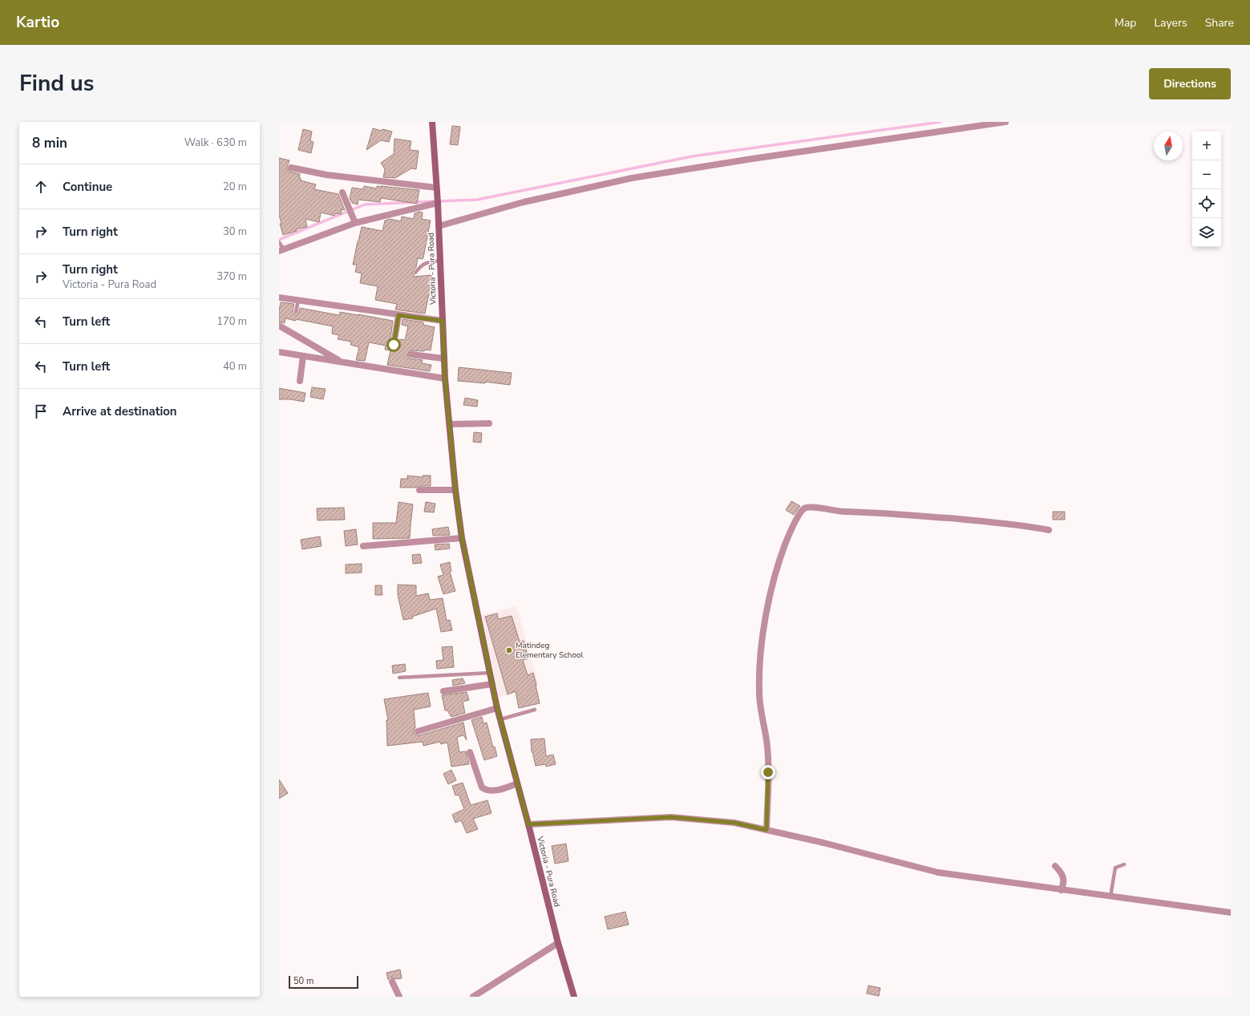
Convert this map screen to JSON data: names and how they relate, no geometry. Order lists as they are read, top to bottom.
{
  "streets": {
    "main road": ["Victoria - Pura Road"]
  },
  "places": ["Matindeg Elementary School"],
  "scale_bar": "50 m",
  "north": "top",
  "page": {
    "header": "Kartio",
    "nav": ["Map", "Layers", "Share"],
    "title": "Find us",
    "buttons": "Directions",
    "heading": ["8 min", "Walk · 630 m"],
    "map_buttons": ["+", "−"],
    "list": [
      ["Continue", "20 m"],
      ["Turn right", "30 m"],
      ["Turn right", "Victoria - Pura Road", "370 m"],
      ["Turn left", "170 m"],
      ["Turn left", "40 m"],
      "Arrive at destination"
    ],
    "scale": "50 m"
  }
}
